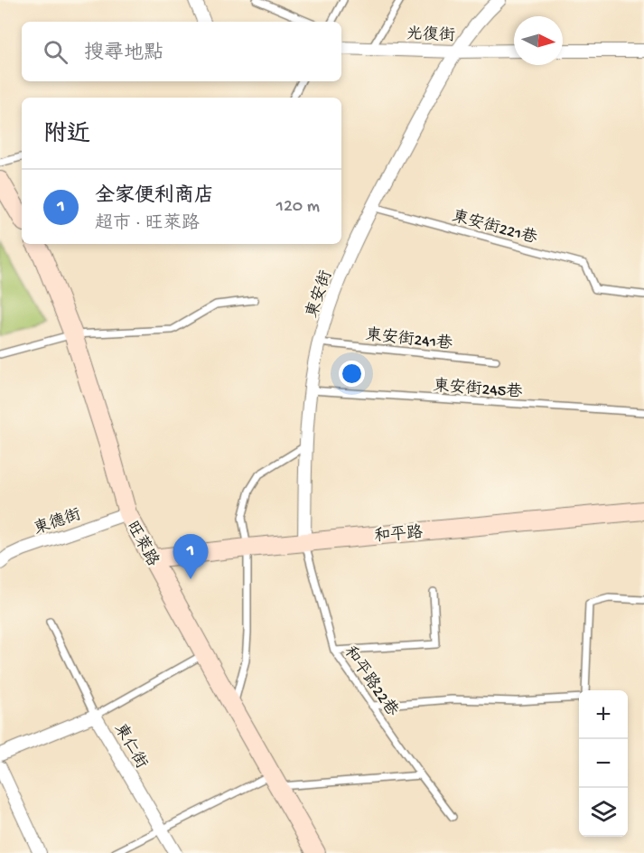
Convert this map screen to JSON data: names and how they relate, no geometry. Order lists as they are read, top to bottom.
{
  "streets": {
    "street": [
      "光復街",
      "東安街",
      "東德街",
      "和平路",
      "旺萊路",
      "東仁街"
    ],
    "lane": [
      "東安街221巷",
      "東安街241巷",
      "東安街245巷",
      "和平路22巷"
    ]
  },
  "crossings": [
    ["光復街", "東安街"],
    ["東安街221巷", "東安街"],
    ["東安街", "東安街241巷"],
    ["東安街", "東安街245巷"],
    ["東安街", "和平路"],
    ["東安街", "和平路22巷"],
    ["東德街", "旺萊路"],
    ["和平路", "旺萊路"],
    ["和平路", "和平路22巷"]
  ],
  "north": "right",
  "page": {
    "search": "搜尋地點",
    "heading": "附近",
    "list": [
      {
        "mark": "1",
        "name": "全家便利商店",
        "note": "超市 · 旺萊路",
        "value": "120 m"
      }
    ],
    "pins": "1",
    "map_buttons": ["+", "−"]
  }
}
